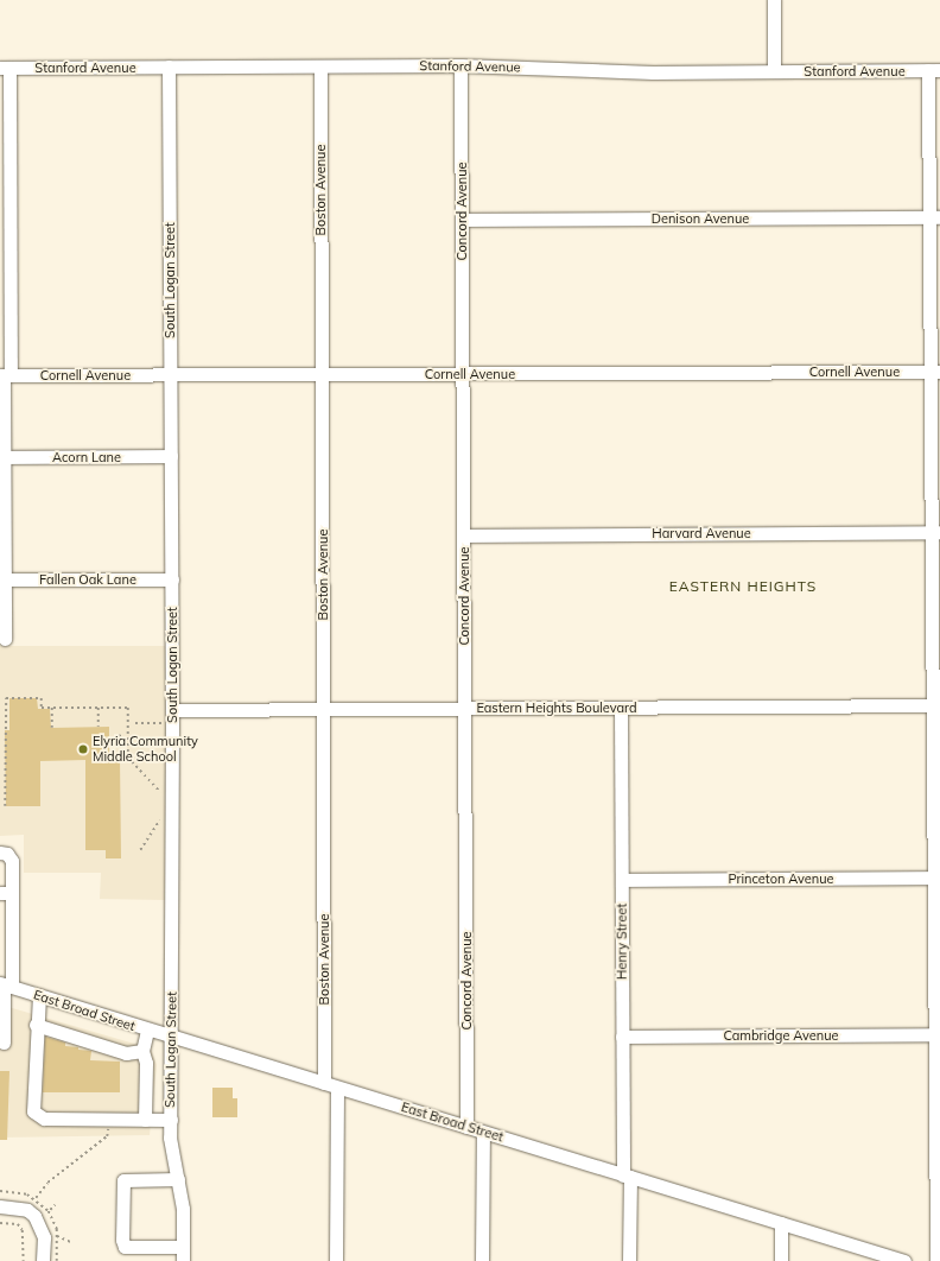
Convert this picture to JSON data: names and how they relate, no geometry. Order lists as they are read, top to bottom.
{
  "streets": {
    "street": [
      "Stanford Avenue",
      "Boston Avenue",
      "Concord Avenue",
      "Denison Avenue",
      "South Logan Street",
      "Cornell Avenue",
      "Acorn Lane",
      "Harvard Avenue",
      "Fallen Oak Lane",
      "Eastern Heights Boulevard",
      "Princeton Avenue",
      "Henry Street",
      "East Broad Street",
      "Cambridge Avenue"
    ]
  },
  "crossings": [
    ["Stanford Avenue", "Boston Avenue"],
    ["Stanford Avenue", "Concord Avenue"],
    ["Stanford Avenue", "South Logan Street"],
    ["Boston Avenue", "Cornell Avenue"],
    ["Boston Avenue", "Eastern Heights Boulevard"],
    ["Boston Avenue", "East Broad Street"],
    ["Concord Avenue", "Denison Avenue"],
    ["Concord Avenue", "Cornell Avenue"],
    ["Concord Avenue", "Harvard Avenue"],
    ["Concord Avenue", "Eastern Heights Boulevard"],
    ["Concord Avenue", "East Broad Street"],
    ["South Logan Street", "Cornell Avenue"],
    ["South Logan Street", "Acorn Lane"],
    ["South Logan Street", "Fallen Oak Lane"],
    ["South Logan Street", "Eastern Heights Boulevard"],
    ["South Logan Street", "East Broad Street"],
    ["Eastern Heights Boulevard", "Henry Street"],
    ["Princeton Avenue", "Henry Street"],
    ["Henry Street", "East Broad Street"],
    ["Henry Street", "Cambridge Avenue"]
  ],
  "districts": ["EASTERN HEIGHTS"],
  "places": ["Elyria Community Middle School"]
}
